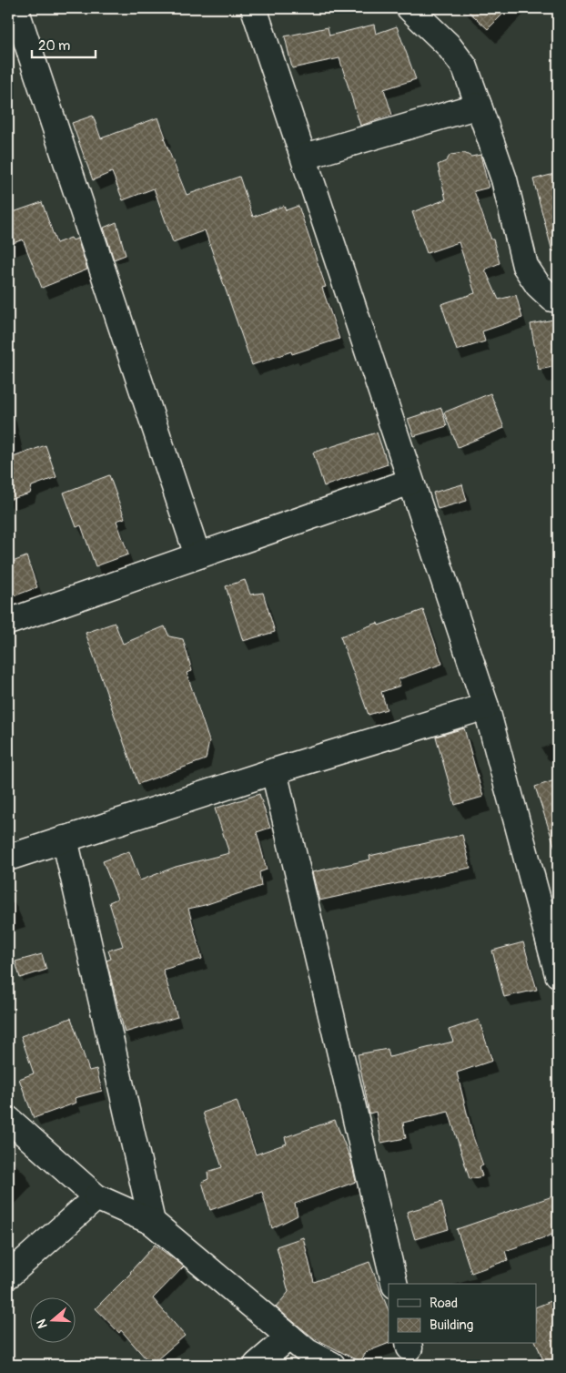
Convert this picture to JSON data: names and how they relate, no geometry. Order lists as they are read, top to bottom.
{
  "legend": ["Road", "Building"],
  "scale_bar": "20 m",
  "north": "left"
}
